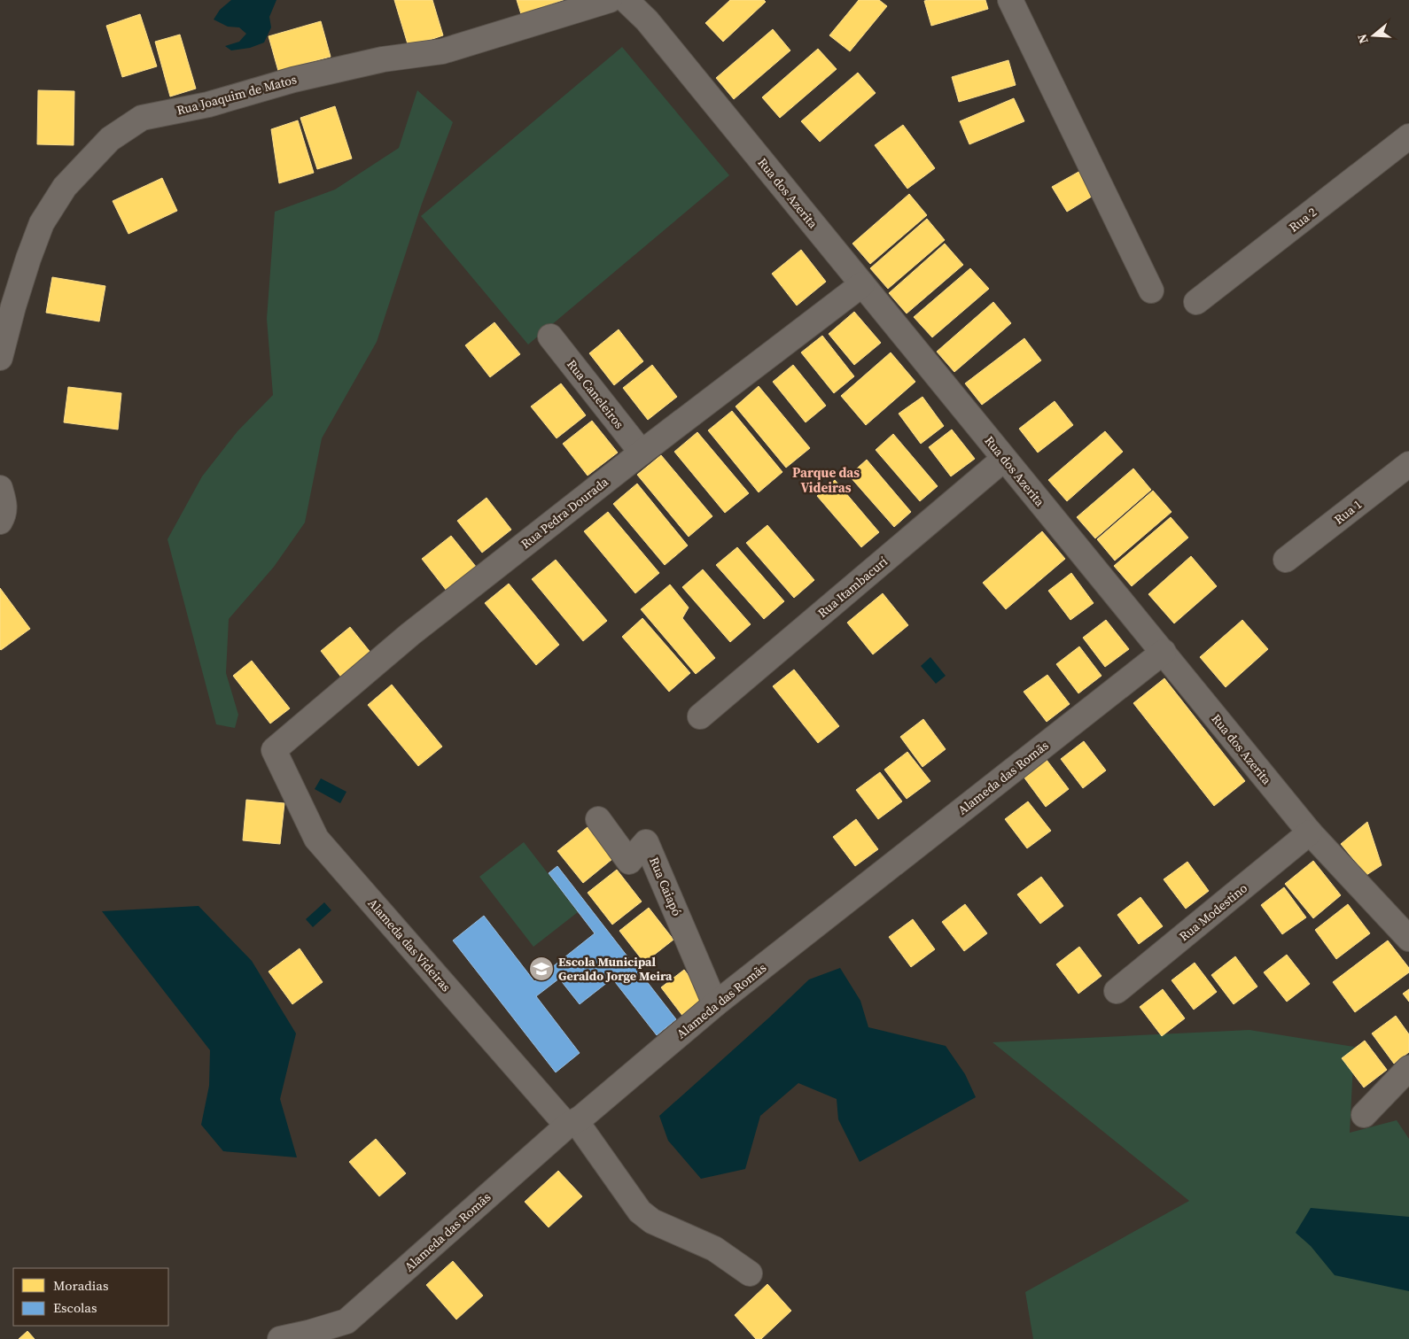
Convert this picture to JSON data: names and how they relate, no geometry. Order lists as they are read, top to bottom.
{
  "streets": {
    "street": [
      "Rua Joaquim de Matos",
      "Rua dos Azerita",
      "Rua 2",
      "Rua Caneleiros",
      "Rua 1",
      "Rua Pedra Dourada",
      "Rua Itambacurí",
      "Alameda das Romãs",
      "Rua Caiapó",
      "Rua Modestino",
      "Alameda das Videiras"
    ]
  },
  "crossings": [
    ["Rua dos Azerita", "Rua Pedra Dourada"],
    ["Rua dos Azerita", "Rua Itambacurí"],
    ["Rua dos Azerita", "Alameda das Romãs"],
    ["Rua dos Azerita", "Rua Modestino"],
    ["Rua Caneleiros", "Rua Pedra Dourada"],
    ["Rua Pedra Dourada", "Alameda das Videiras"],
    ["Alameda das Romãs", "Rua Caiapó"],
    ["Alameda das Romãs", "Alameda das Videiras"]
  ],
  "districts": ["Parque das Videiras"],
  "places": {
    "school or university": ["Escola Municipal Geraldo Jorge Meira"]
  },
  "legend": ["Moradias", "Escolas"],
  "north": "left"
}
